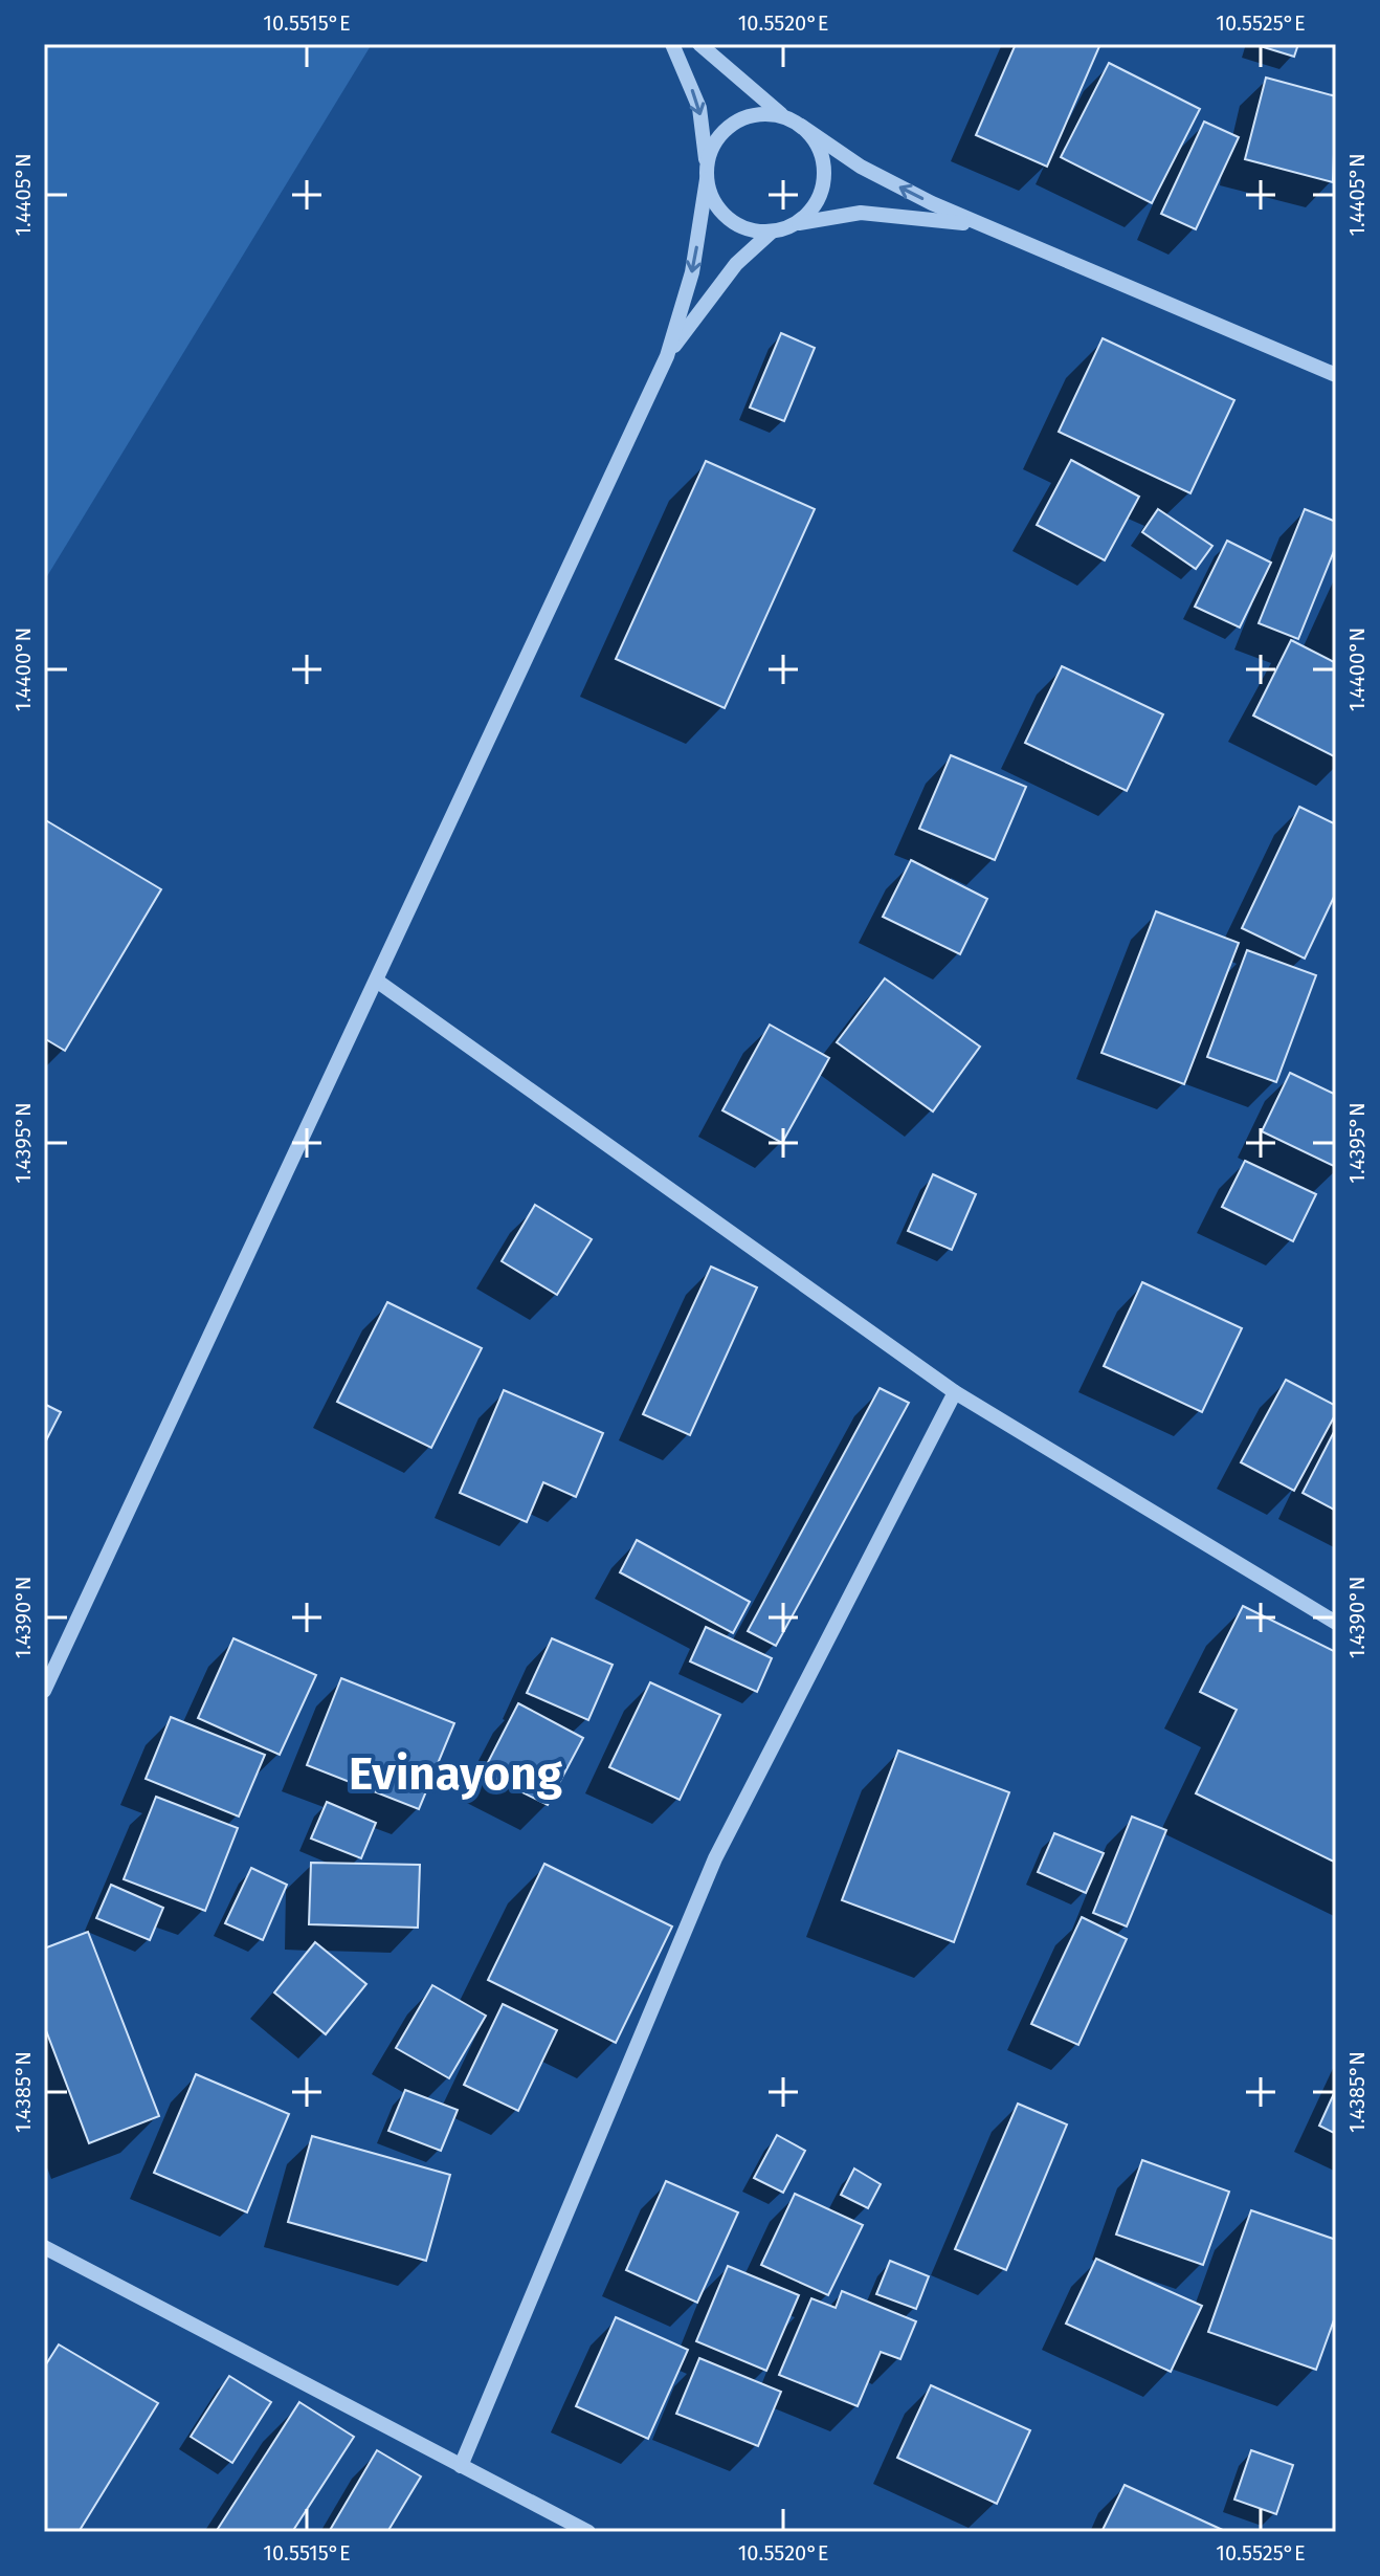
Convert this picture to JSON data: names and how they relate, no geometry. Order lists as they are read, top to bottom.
{
  "districts": ["Evinayong"],
  "coordinates": [
    "10.5515°E",
    "10.5520°E",
    "10.5525°E",
    "1.4405°N",
    "1.4400°N",
    "1.4395°N",
    "1.4390°N",
    "1.4385°N"
  ]
}
